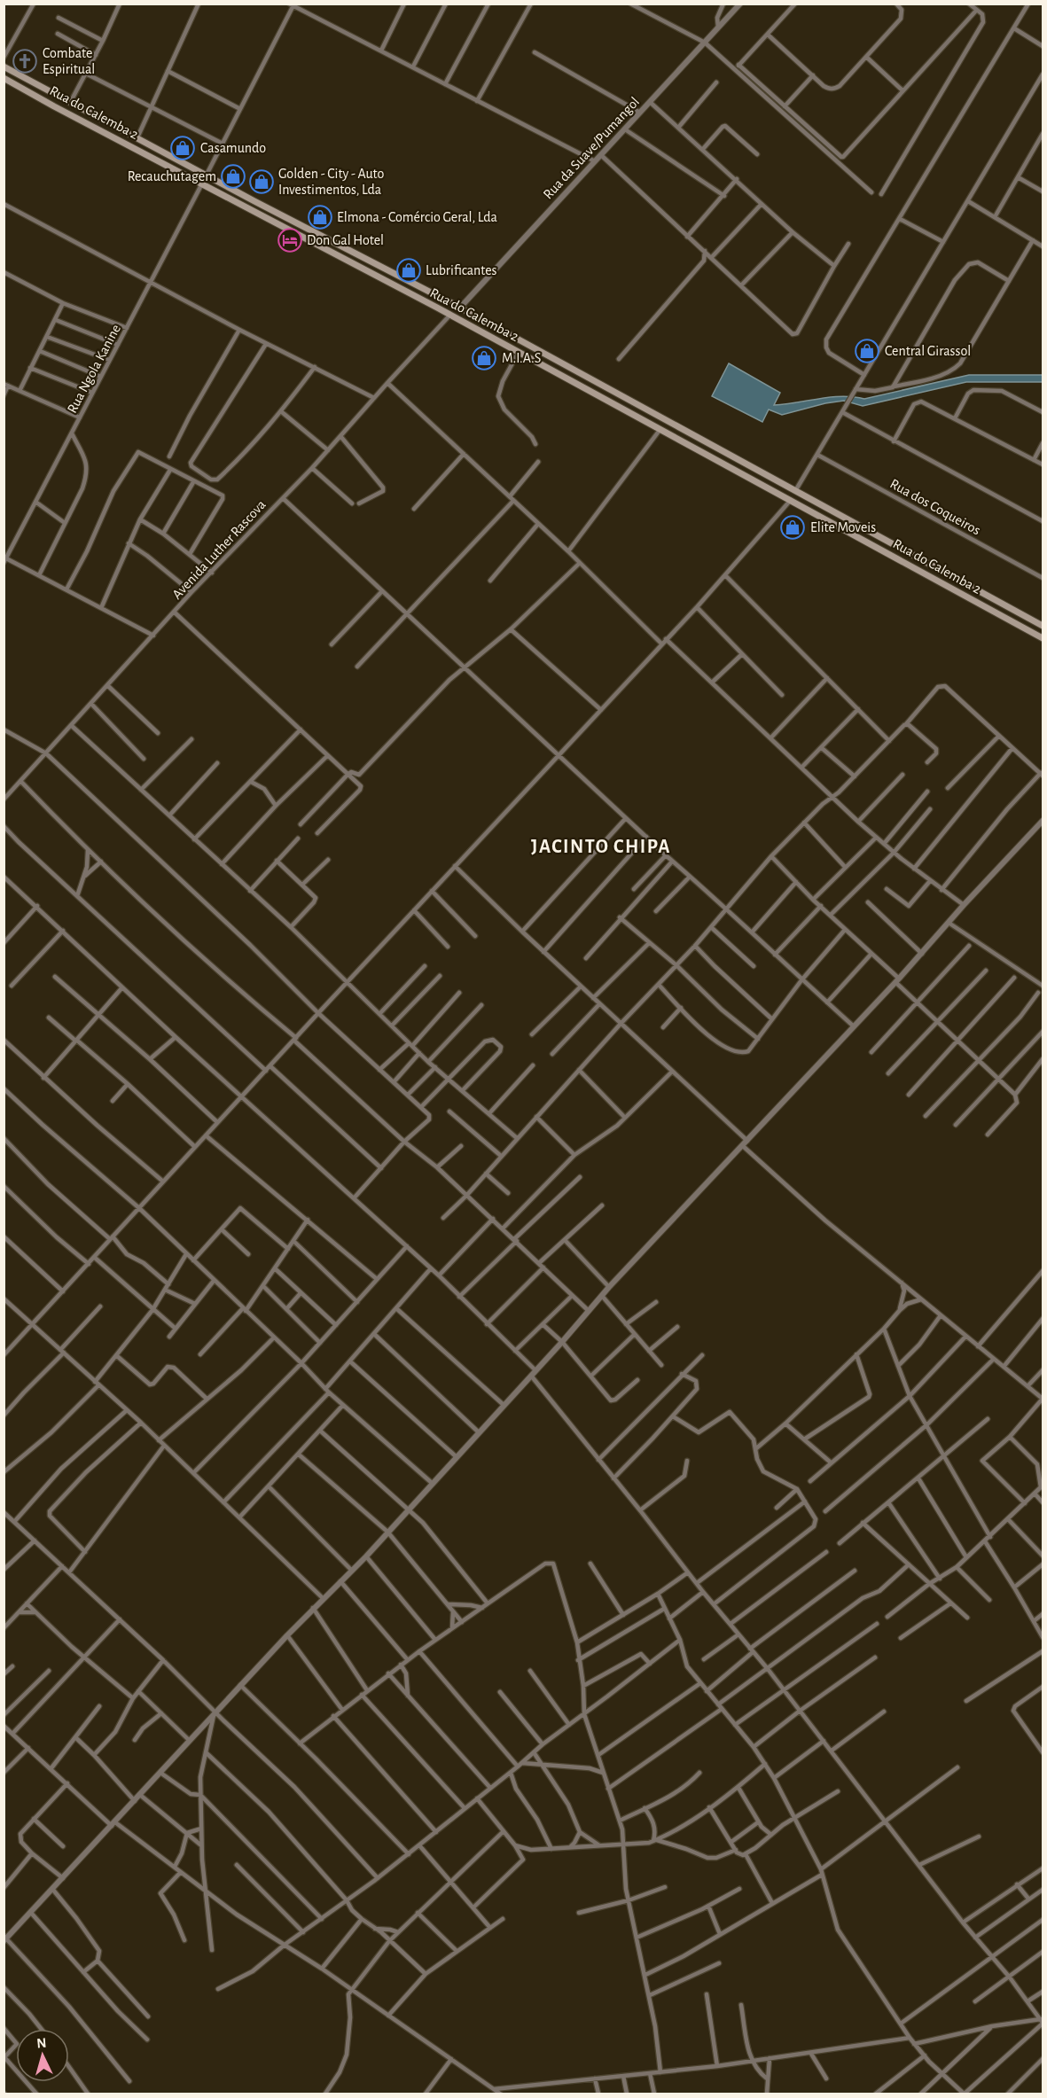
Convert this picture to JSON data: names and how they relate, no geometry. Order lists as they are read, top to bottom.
{
  "streets": {
    "main road": ["Rua do Calemba 2"],
    "street": [
      "Rua da Suave/Pumangol",
      "Rua Ngola Kanine",
      "Rua dos Coqueiros",
      "Avenida Luther Rascova"
    ]
  },
  "crossings": [
    ["Rua do Calemba 2", "Rua da Suave/Pumangol"],
    ["Rua do Calemba 2", "Rua Ngola Kanine"],
    ["Rua do Calemba 2", "Avenida Luther Rascova"]
  ],
  "districts": ["JACINTO CHIPA"],
  "places": {
    "church": ["Combate Espiritual"],
    "shop": [
      "Casamundo",
      "Recauchutagem",
      "Golden - City - Auto Investimentos, Lda",
      "Elmona - Comércio Geral, Lda",
      "Lubrificantes",
      "Central Girassol",
      "M.I.A.S",
      "Elite Moveis"
    ],
    "hotel": ["Don Gal Hotel"]
  },
  "north": "top"
}
